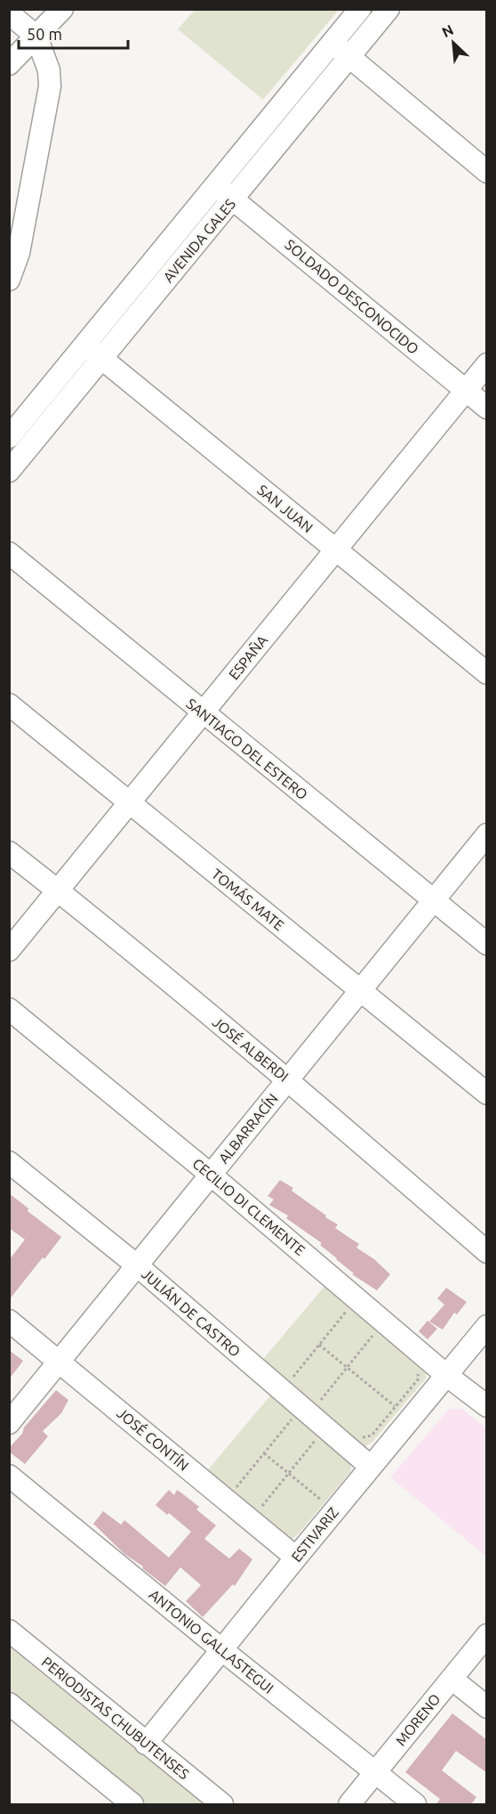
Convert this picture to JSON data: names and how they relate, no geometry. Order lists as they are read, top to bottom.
{
  "streets": {
    "street": [
      "AVENIDA GALES",
      "SOLDADO DESCONOCIDO",
      "SAN JUAN",
      "ESPAÑA",
      "SANTIAGO DEL ESTERO",
      "TOMÁS MATE",
      "JOSÉ ALBERDI",
      "ALBARRACÍN",
      "CECILIO DI CLEMENTE",
      "JULIÁN DE CASTRO",
      "JOSÉ CONTÍN",
      "ESTIVARIZ",
      "ANTONIO GALLASTEGUI",
      "PERIODISTAS CHUBUTENSES",
      "MORENO"
    ]
  },
  "crossings": [
    ["AVENIDA GALES", "SOLDADO DESCONOCIDO"],
    ["AVENIDA GALES", "SAN JUAN"],
    ["SOLDADO DESCONOCIDO", "ESPAÑA"],
    ["SAN JUAN", "ESPAÑA"],
    ["ESPAÑA", "SANTIAGO DEL ESTERO"],
    ["ESPAÑA", "TOMÁS MATE"],
    ["ESPAÑA", "JOSÉ ALBERDI"],
    ["SANTIAGO DEL ESTERO", "ALBARRACÍN"],
    ["TOMÁS MATE", "ALBARRACÍN"],
    ["JOSÉ ALBERDI", "ALBARRACÍN"],
    ["ALBARRACÍN", "CECILIO DI CLEMENTE"],
    ["ALBARRACÍN", "JULIÁN DE CASTRO"],
    ["ALBARRACÍN", "JOSÉ CONTÍN"],
    ["CECILIO DI CLEMENTE", "ESTIVARIZ"],
    ["JULIÁN DE CASTRO", "ESTIVARIZ"],
    ["JOSÉ CONTÍN", "ESTIVARIZ"],
    ["ESTIVARIZ", "ANTONIO GALLASTEGUI"],
    ["ESTIVARIZ", "PERIODISTAS CHUBUTENSES"],
    ["ANTONIO GALLASTEGUI", "MORENO"]
  ],
  "scale_bar": "50 m",
  "north": "top left"
}
